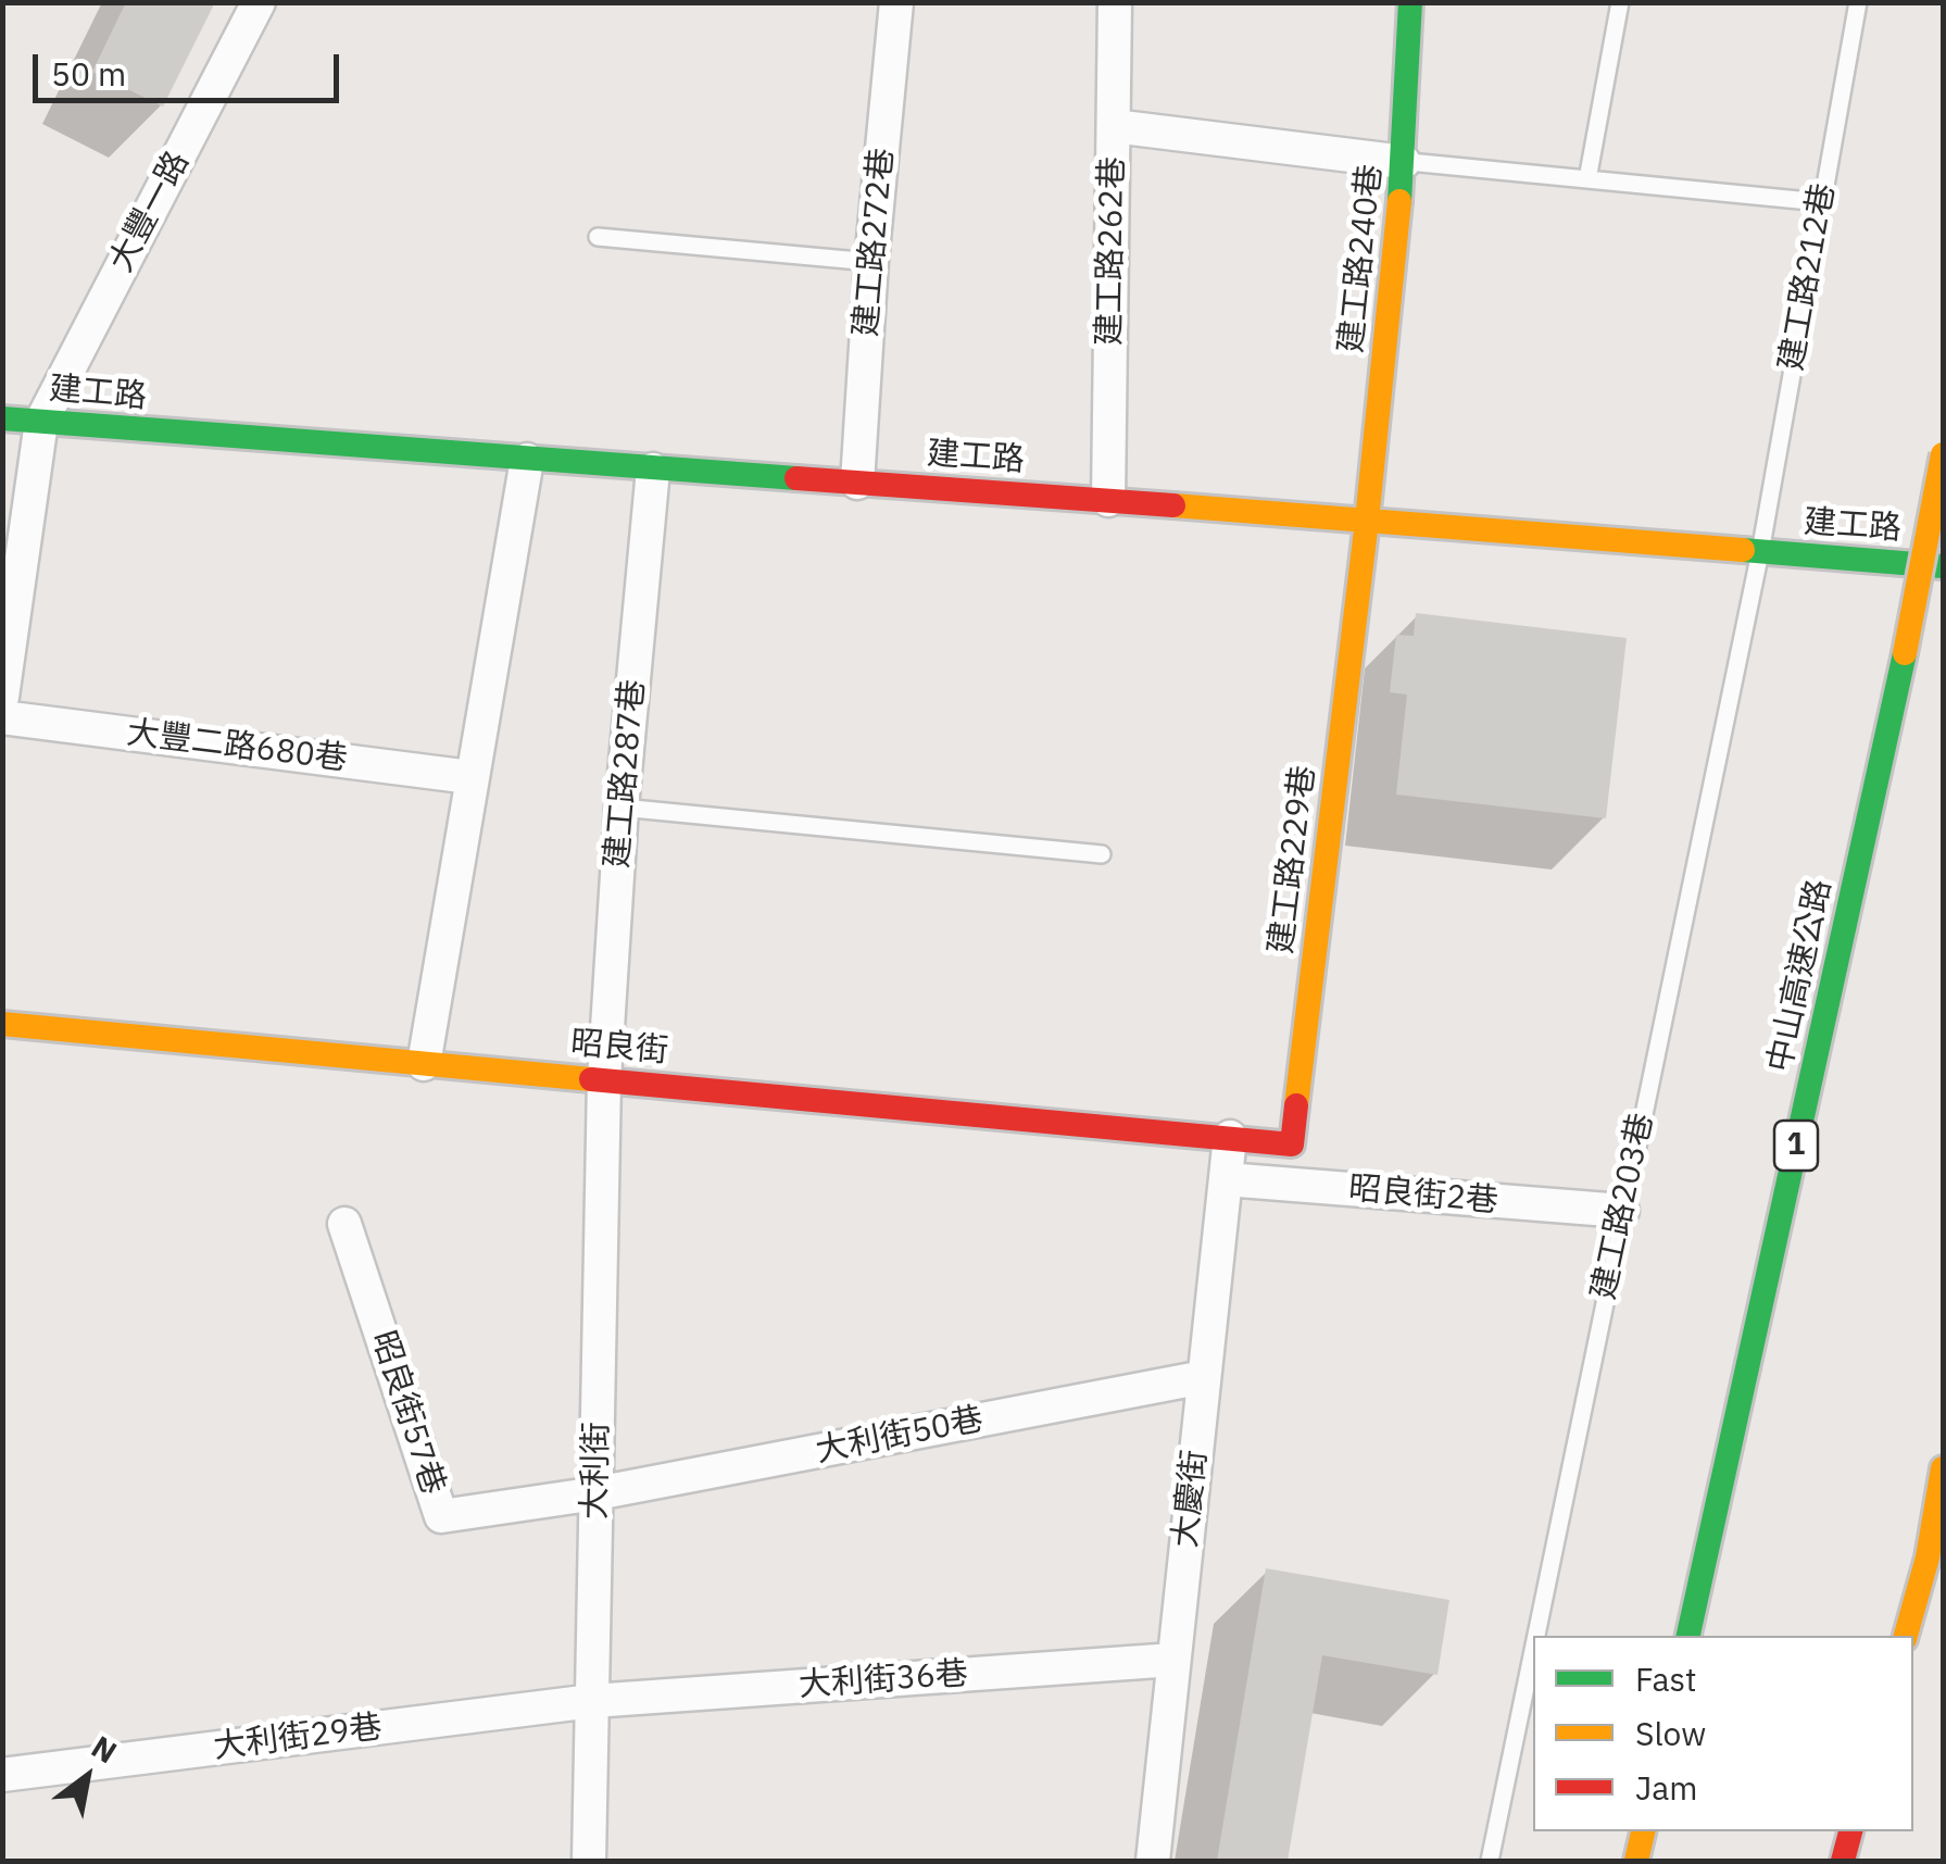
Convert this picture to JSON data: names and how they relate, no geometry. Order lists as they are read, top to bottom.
{
  "streets": {
    "main road": [
      "建工路240巷",
      "建工路",
      "建工路229巷",
      "中山高速公路",
      "昭良街",
      "1"
    ],
    "street": [
      "大豐一路",
      "建工路272巷",
      "建工路262巷",
      "大豐二路680巷",
      "建工路287巷",
      "昭良街2巷",
      "昭良街57巷",
      "大利街50巷",
      "大利街",
      "大慶街",
      "大利街36巷",
      "大利街29巷"
    ],
    "lane": ["建工路212巷", "建工路203巷"]
  },
  "crossings": [
    ["大豐一路", "建工路"],
    ["建工路272巷", "建工路"],
    ["建工路262巷", "建工路"],
    ["建工路240巷", "建工路"],
    ["建工路240巷", "建工路229巷"],
    ["建工路212巷", "建工路"],
    ["建工路212巷", "建工路203巷"],
    ["建工路", "建工路287巷"],
    ["建工路", "建工路229巷"],
    ["建工路", "建工路203巷"],
    ["建工路287巷", "昭良街"],
    ["建工路287巷", "大利街"],
    ["建工路229巷", "昭良街"],
    ["建工路229巷", "大慶街"],
    ["昭良街", "大利街"],
    ["昭良街", "大慶街"],
    ["昭良街2巷", "建工路203巷"],
    ["昭良街2巷", "大慶街"],
    ["昭良街57巷", "大利街50巷"],
    ["昭良街57巷", "大利街"],
    ["大利街50巷", "大利街"],
    ["大利街50巷", "大慶街"],
    ["大利街", "大利街36巷"],
    ["大利街", "大利街29巷"],
    ["大慶街", "大利街36巷"],
    ["大利街36巷", "大利街29巷"]
  ],
  "legend": ["Fast", "Slow", "Jam"],
  "scale_bar": "50 m",
  "north": "top right"
}
